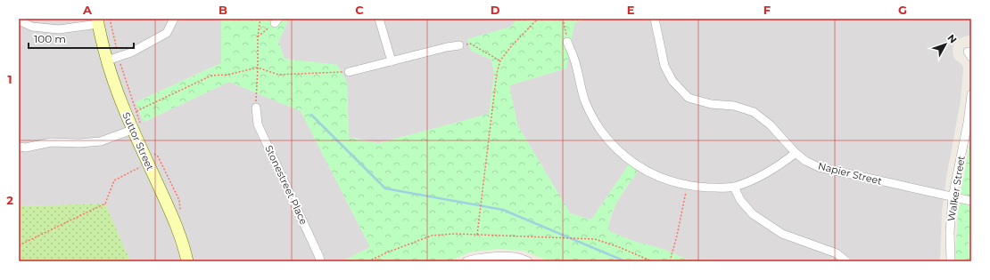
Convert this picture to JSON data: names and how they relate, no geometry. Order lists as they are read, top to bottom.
{
  "streets": {
    "street": [
      "Suttor Street",
      "Napier Street",
      "Stonestreet Place",
      "Walker Street"
    ]
  },
  "crossings": [
    ["Napier Street", "Walker Street"]
  ],
  "scale_bar": "100 m",
  "north": "top right",
  "grid": {
    "columns": [
      "A",
      "B",
      "C",
      "D",
      "E",
      "F",
      "G"
    ],
    "rows": ["1", "2"]
  }
}
